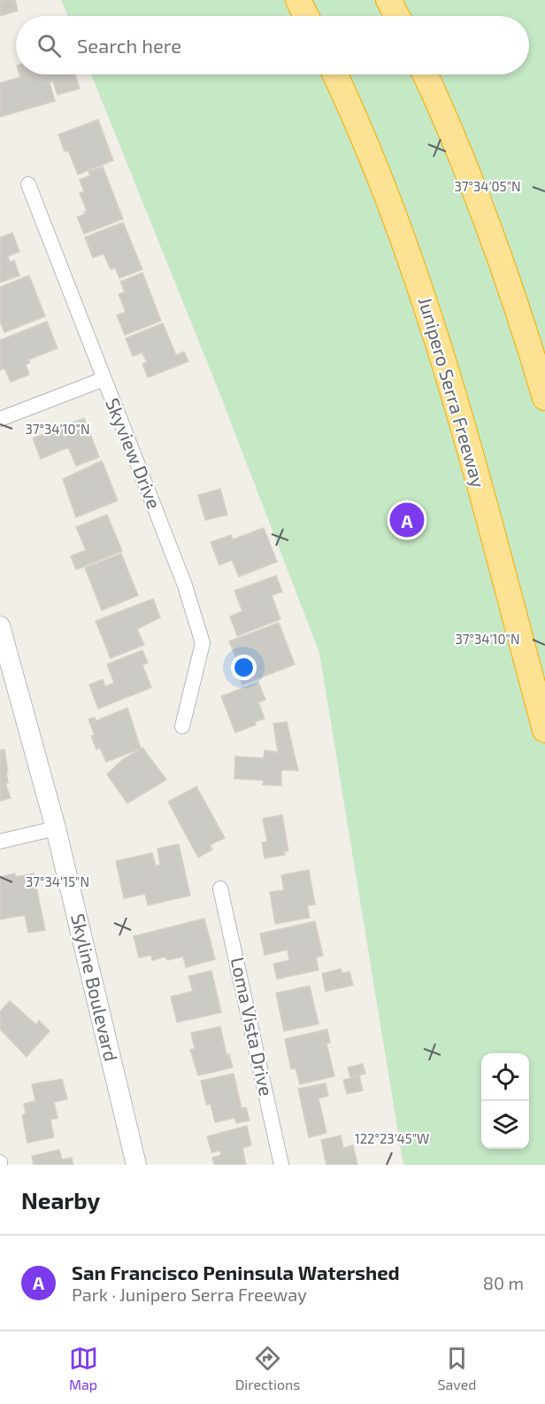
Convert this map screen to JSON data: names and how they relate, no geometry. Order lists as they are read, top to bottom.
{
  "streets": {
    "highway": ["Junipero Serra Freeway"],
    "main road": ["Skyline Boulevard"],
    "street": ["Skyview Drive", "Loma Vista Drive"]
  },
  "page": {
    "search": "Search here",
    "pins": "A",
    "heading": "Nearby",
    "list": [
      {
        "mark": "A",
        "name": "San Francisco Peninsula Watershed",
        "note": "Park · Junipero Serra Freeway",
        "value": "80 m"
      }
    ],
    "nav": ["Map", "Directions", "Saved"]
  },
  "coordinates": [
    "37°34'05\"N",
    "37°34'10\"N",
    "37°34'15\"N",
    "122°23'45\"W"
  ]
}
